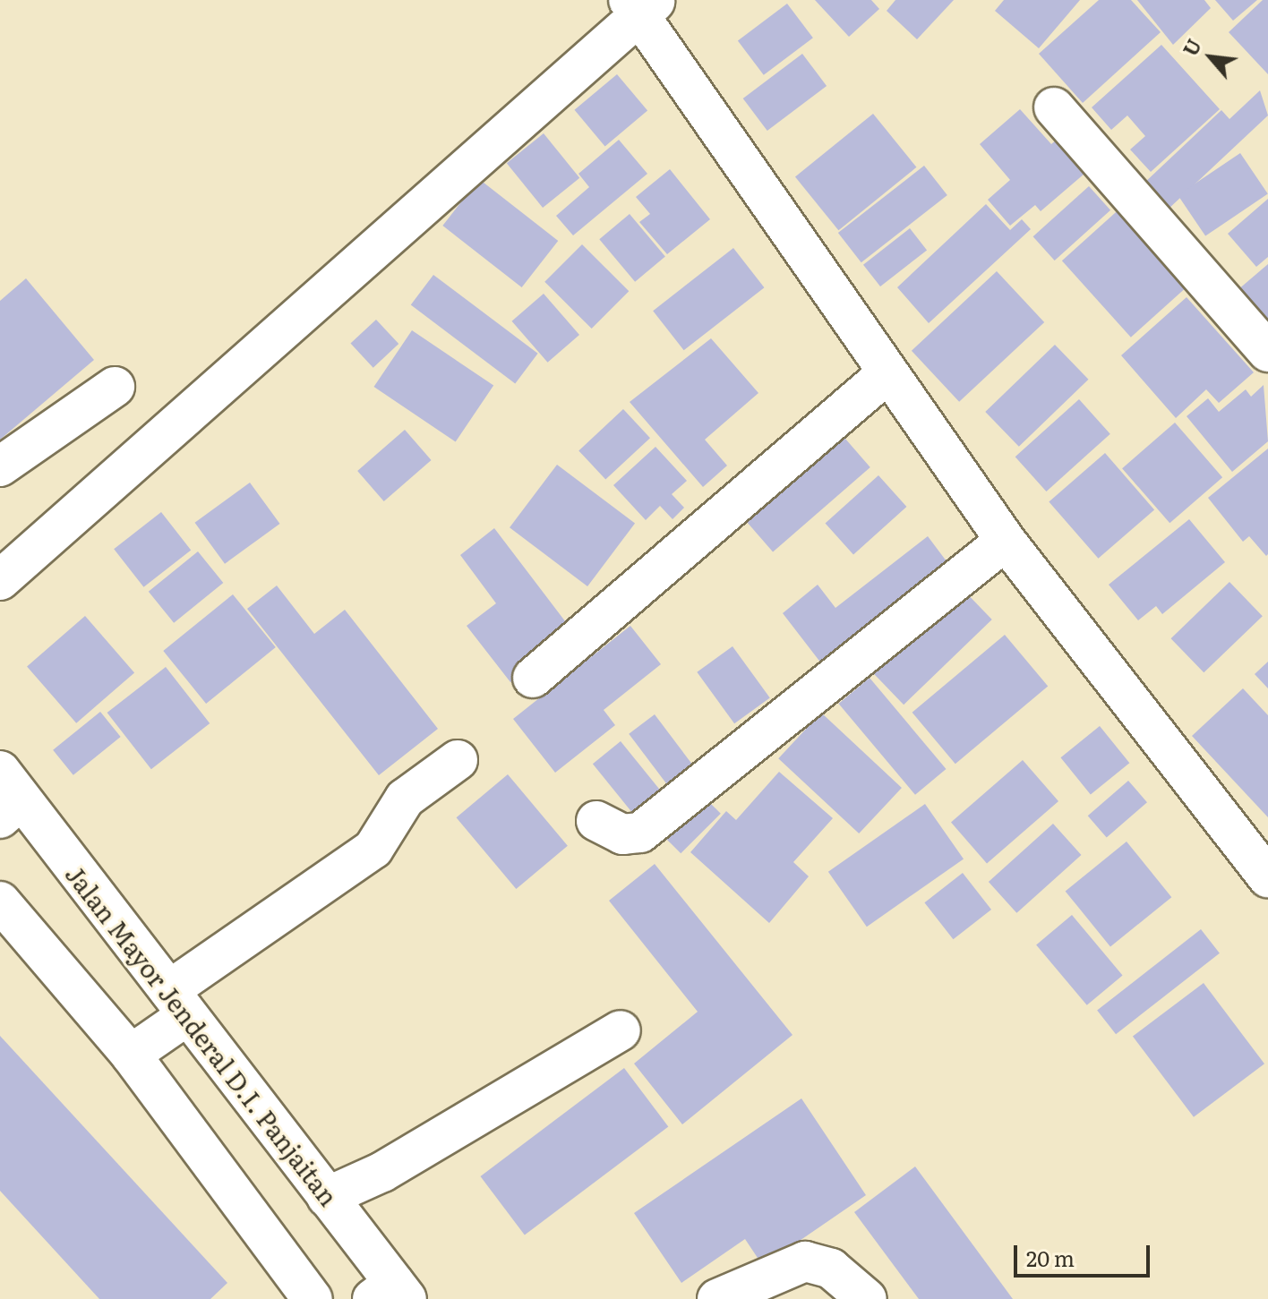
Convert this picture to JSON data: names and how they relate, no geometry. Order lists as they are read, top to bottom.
{
  "streets": {
    "main road": ["Jalan Mayor Jenderal D.I. Panjaitan"]
  },
  "scale_bar": "20 m",
  "north": "top left"
}
